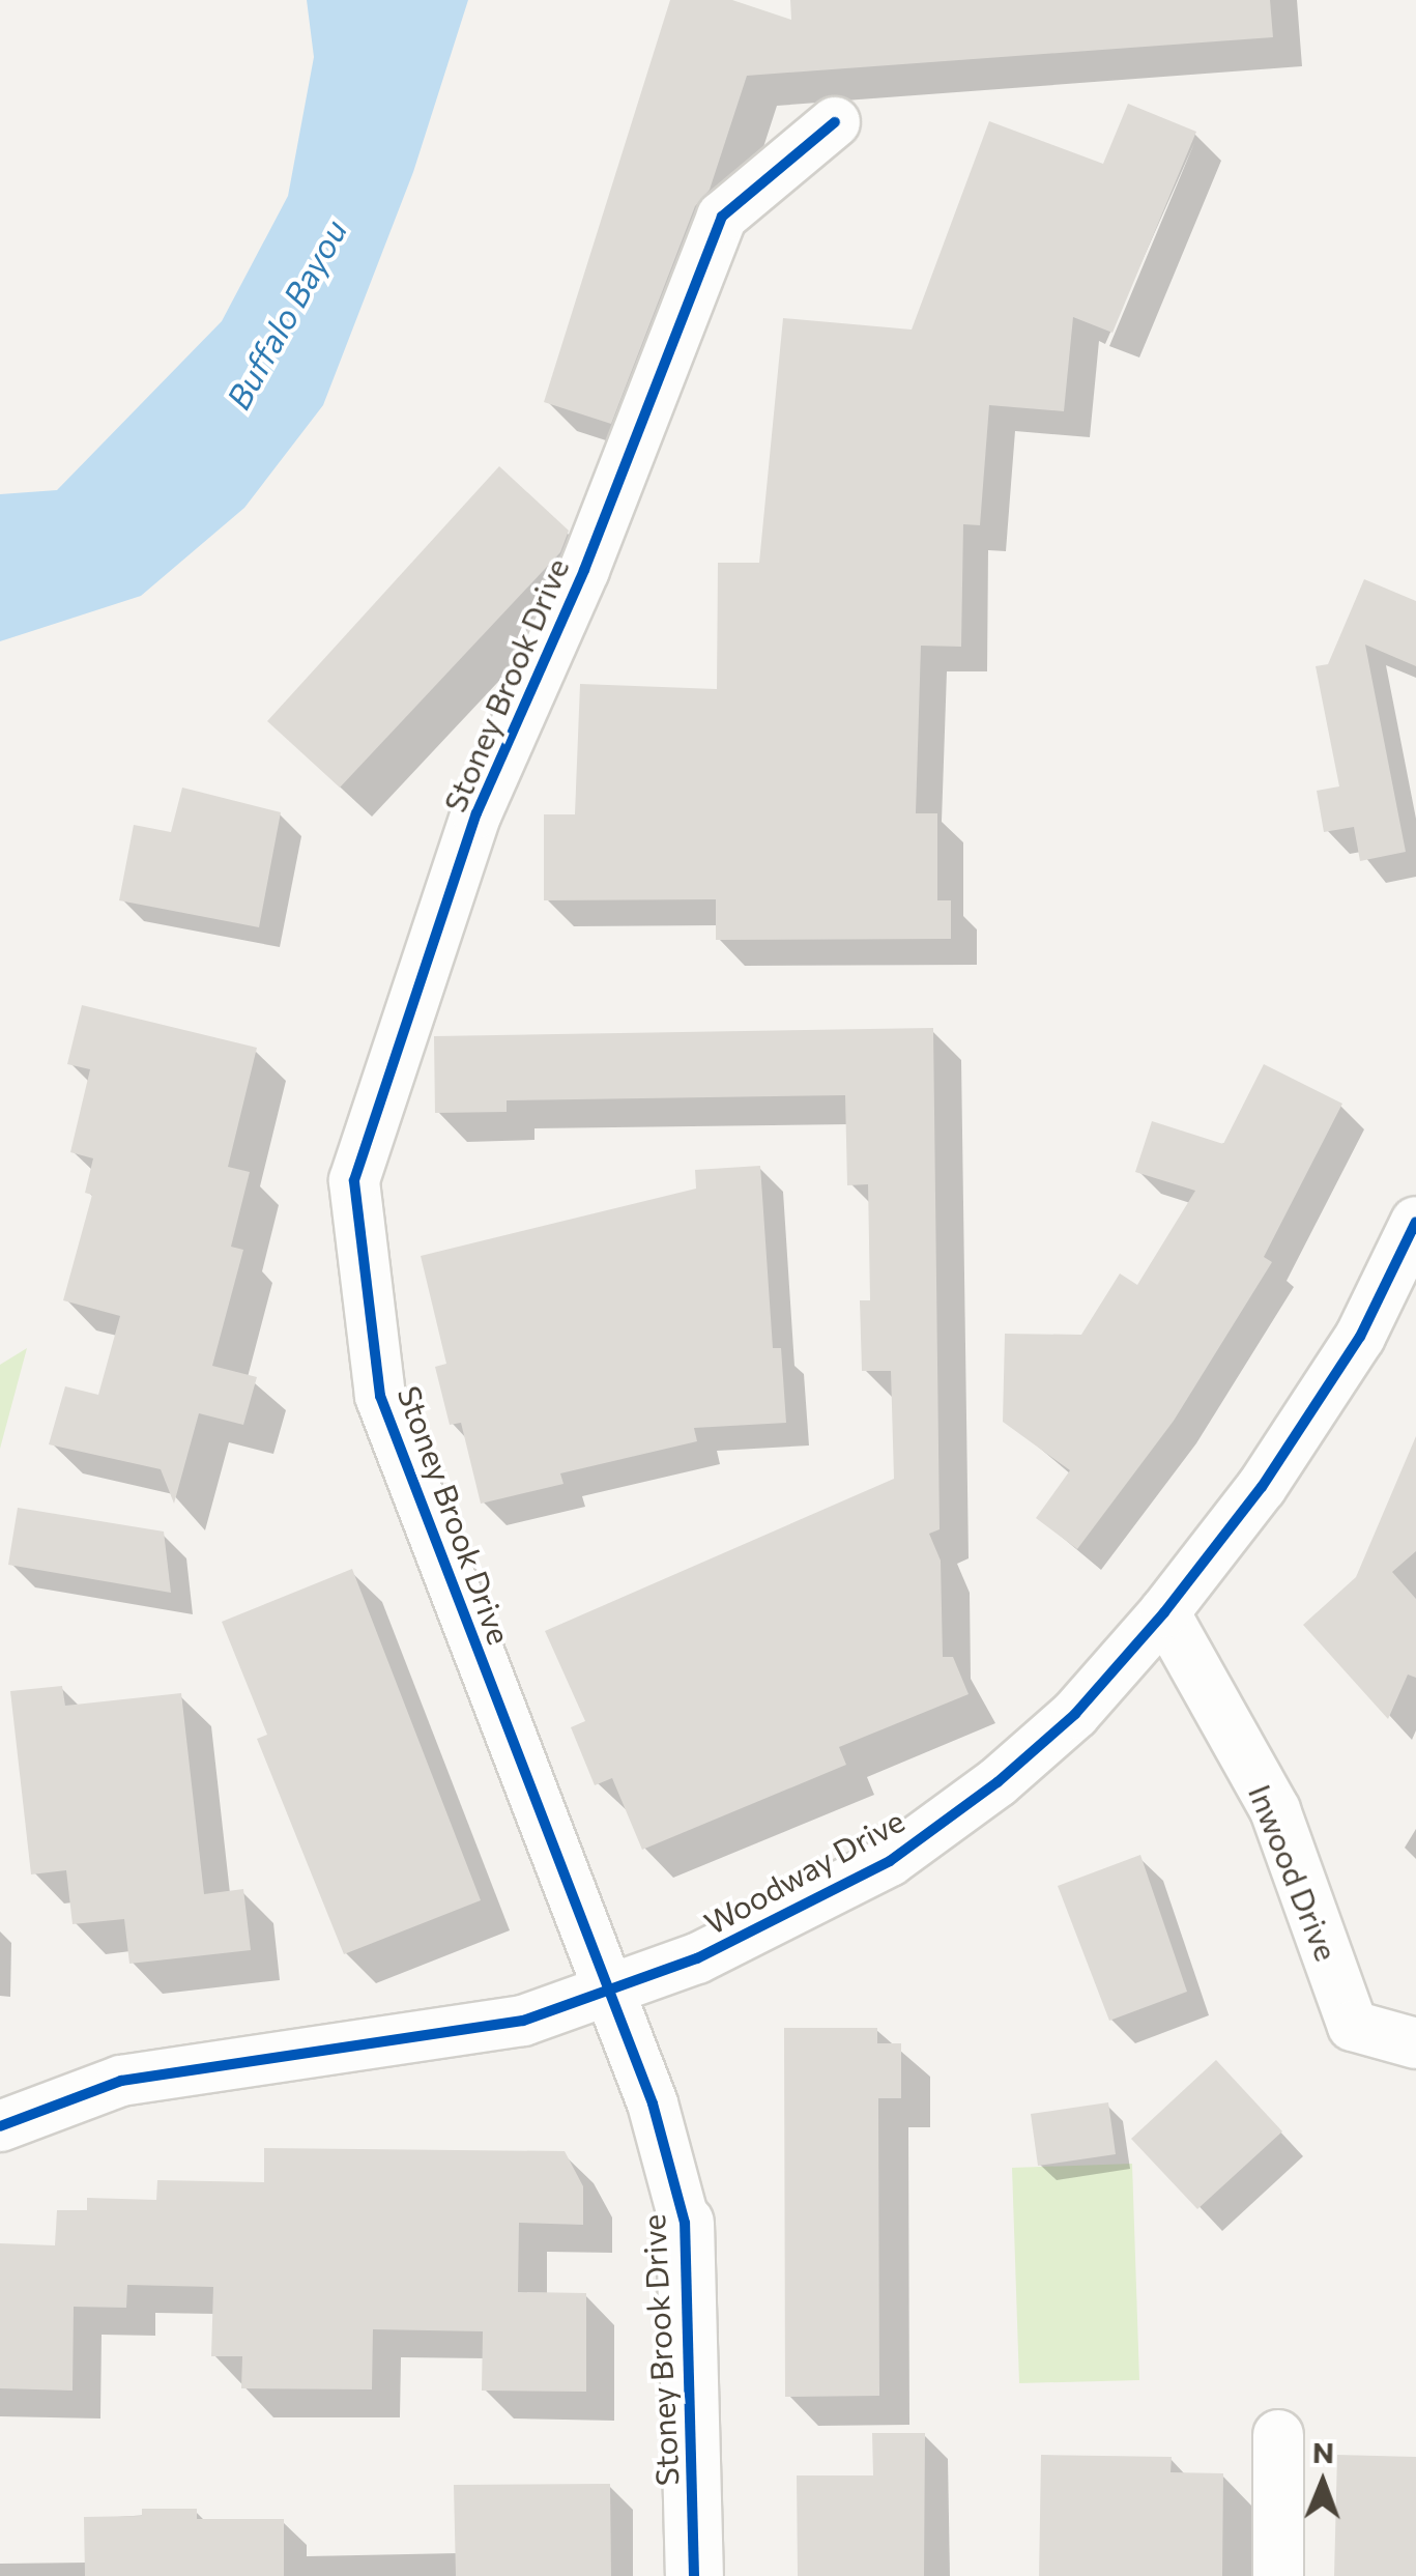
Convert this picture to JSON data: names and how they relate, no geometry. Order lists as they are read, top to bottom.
{
  "streets": {
    "street": ["Stoney Brook Drive", "Woodway Drive", "Inwood Drive"]
  },
  "crossings": [
    ["Stoney Brook Drive", "Woodway Drive"],
    ["Woodway Drive", "Inwood Drive"]
  ],
  "water": ["Buffalo Bayou"],
  "north": "top"
}
